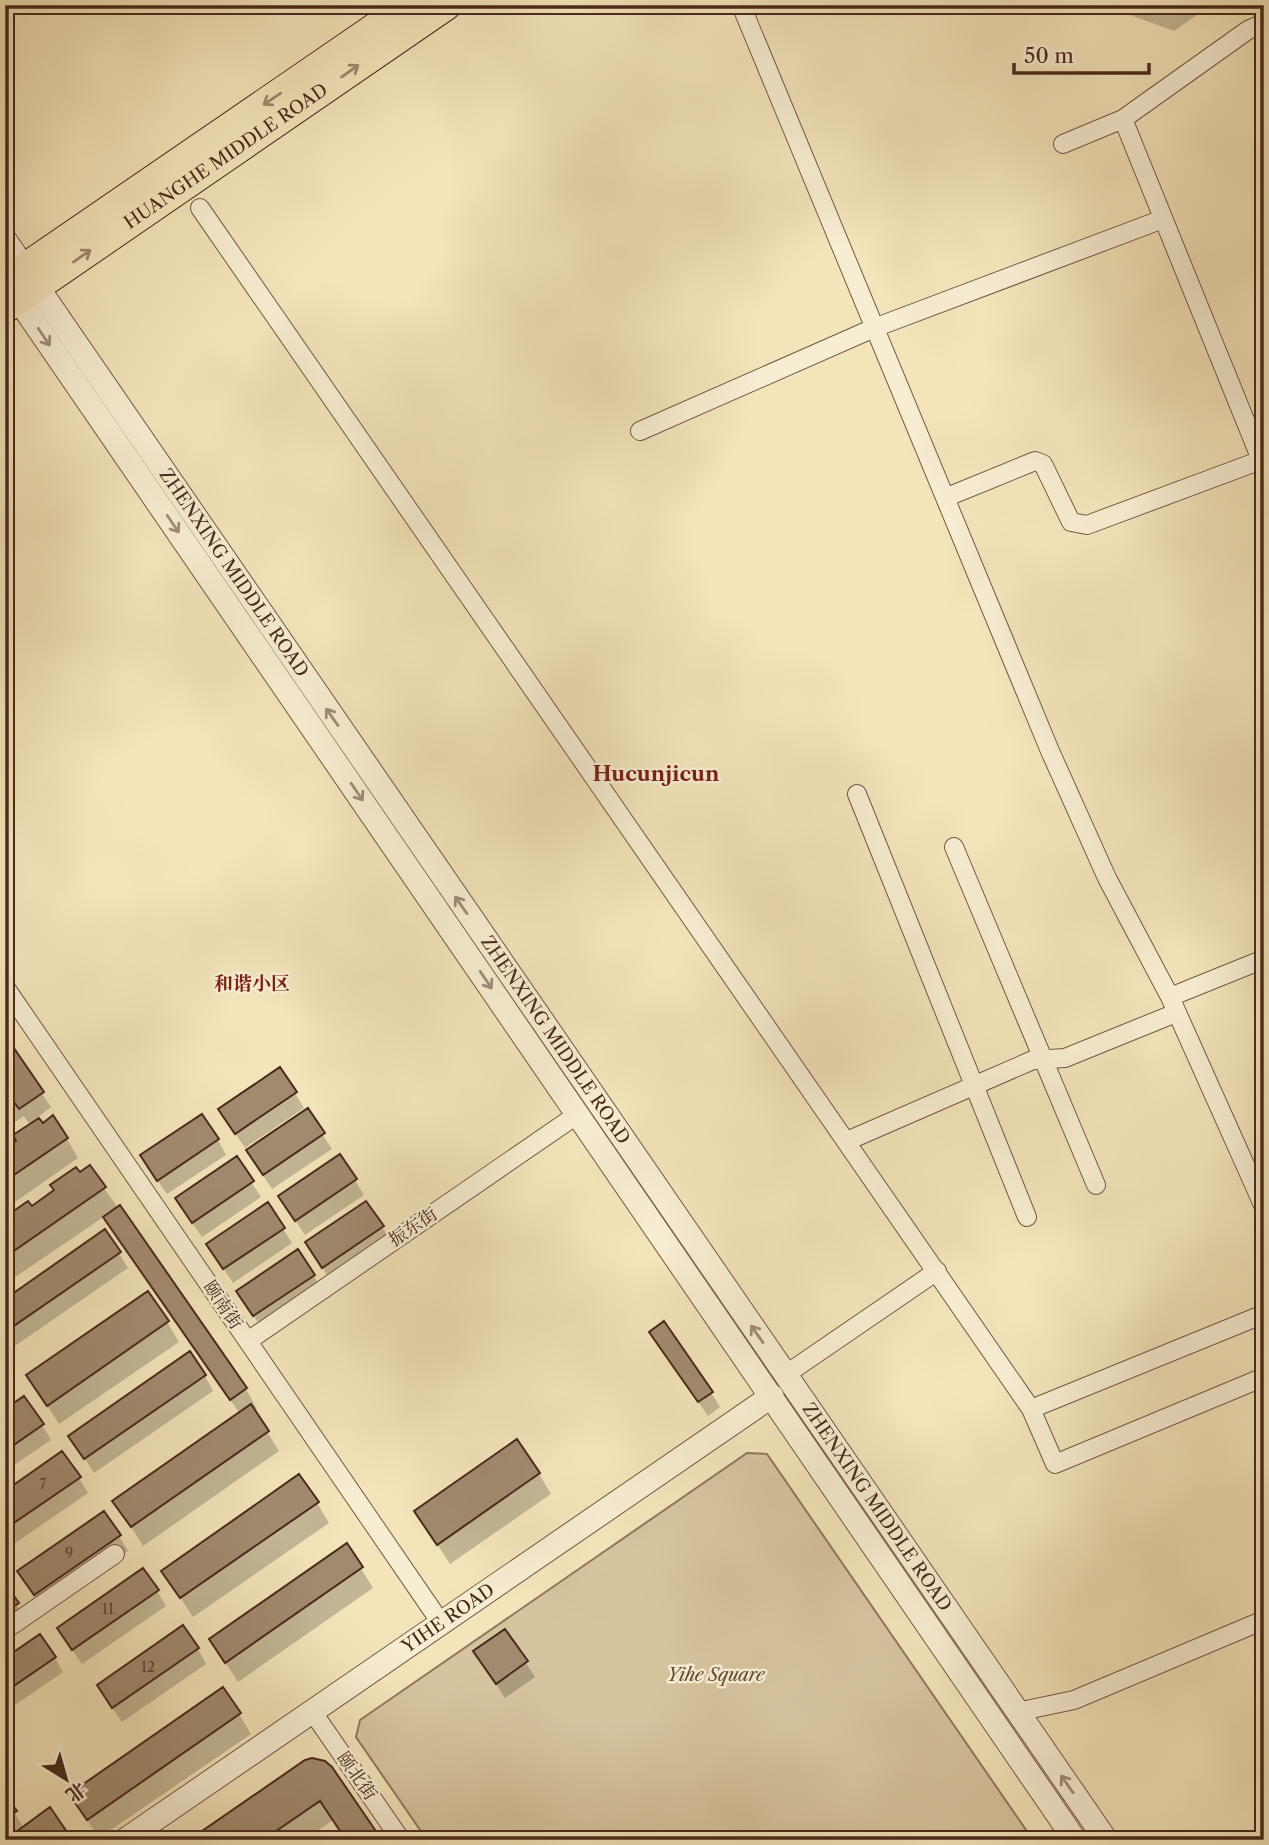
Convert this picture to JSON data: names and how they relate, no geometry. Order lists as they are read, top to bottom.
{
  "streets": {
    "main road": ["HUANGHE MIDDLE ROAD"],
    "street": [
      "ZHENXING MIDDLE ROAD",
      "振东街",
      "颐南街",
      "YIHE ROAD",
      "颐北街"
    ]
  },
  "crossings": [
    ["HUANGHE MIDDLE ROAD", "ZHENXING MIDDLE ROAD"],
    ["ZHENXING MIDDLE ROAD", "振东街"],
    ["ZHENXING MIDDLE ROAD", "YIHE ROAD"],
    ["振东街", "颐南街"],
    ["颐南街", "YIHE ROAD"],
    ["YIHE ROAD", "颐北街"]
  ],
  "districts": ["Hucunjicun", "和谐小区"],
  "parks": ["Yihe Square"],
  "house_numbers": [
    "7",
    "9",
    "11",
    "12"
  ],
  "scale_bar": "50 m",
  "north": "bottom right"
}
